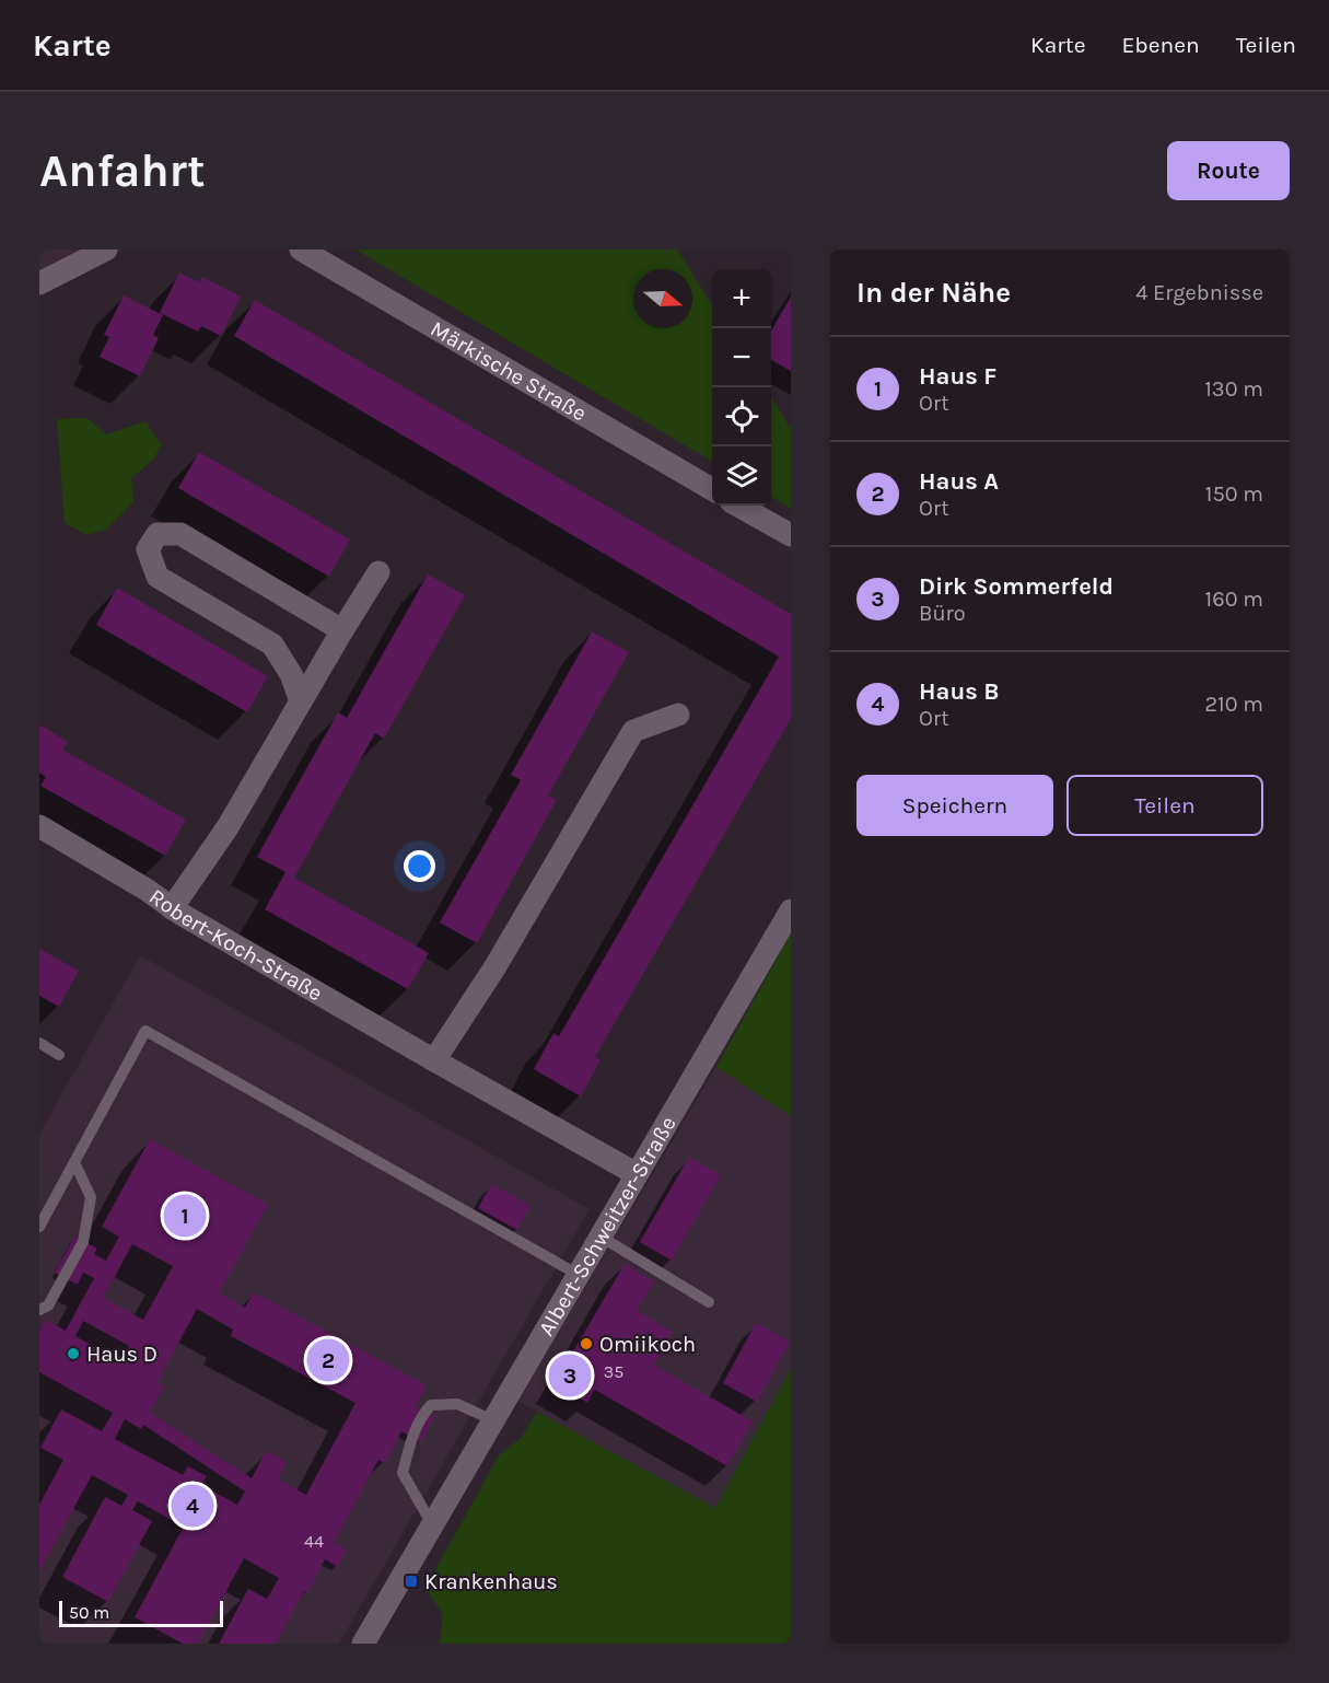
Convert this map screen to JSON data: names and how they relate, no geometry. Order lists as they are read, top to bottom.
{
  "streets": {
    "street": ["Märkische Straße", "Robert-Koch-Straße", "Albert-Schweitzer-Straße"]
  },
  "crossings": [
    ["Robert-Koch-Straße", "Albert-Schweitzer-Straße"]
  ],
  "places": {
    "other": ["Omiikoch", "Haus D"],
    "transit": ["Krankenhaus"]
  },
  "house_numbers": ["35", "44"],
  "scale_bar": "50 m",
  "north": "right",
  "page": {
    "header": "Karte",
    "nav": ["Karte", "Ebenen", "Teilen"],
    "buttons": [
      "Route",
      ["Speichern", "Teilen"]
    ],
    "title": "Anfahrt",
    "heading": ["In der Nähe", "4 Ergebnisse"],
    "map_buttons": ["+", "−"],
    "list": [
      {
        "mark": "1",
        "name": "Haus F",
        "note": "Ort",
        "value": "130 m"
      },
      {
        "mark": "2",
        "name": "Haus A",
        "note": "Ort",
        "value": "150 m"
      },
      {
        "mark": "3",
        "name": "Dirk Sommerfeld",
        "note": "Büro",
        "value": "160 m"
      },
      {
        "mark": "4",
        "name": "Haus B",
        "note": "Ort",
        "value": "210 m"
      }
    ],
    "pins": [
      "1",
      "2",
      "3",
      "4"
    ],
    "scale": "50 m"
  }
}
